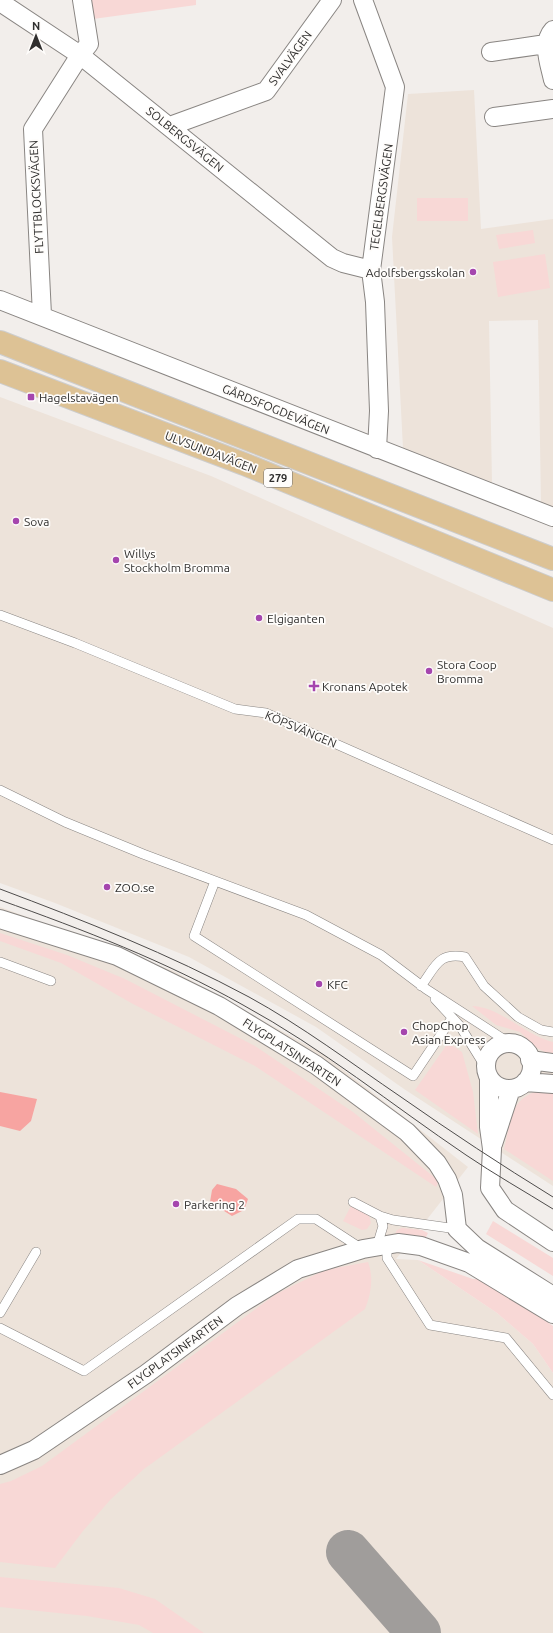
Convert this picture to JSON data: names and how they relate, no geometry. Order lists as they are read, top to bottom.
{
  "streets": {
    "main road": ["ULVSUNDAVÄGEN", "279"],
    "street": [
      "SVALVÄGEN",
      "SOLBERGSVÄGEN",
      "FLYTTBLOCKSVÄGEN",
      "TEGELBERGSVÄGEN",
      "GÅRDSFOGDEVÄGEN",
      "FLYGPLATSINFARTEN"
    ],
    "lane": ["KÖPSVÄNGEN"]
  },
  "crossings": [
    ["SVALVÄGEN", "SOLBERGSVÄGEN"],
    ["SOLBERGSVÄGEN", "FLYTTBLOCKSVÄGEN"],
    ["SOLBERGSVÄGEN", "TEGELBERGSVÄGEN"],
    ["FLYTTBLOCKSVÄGEN", "GÅRDSFOGDEVÄGEN"],
    ["TEGELBERGSVÄGEN", "GÅRDSFOGDEVÄGEN"]
  ],
  "places": {
    "other": [
      "Adolfsbergsskolan",
      "Sova",
      "Willys Stockholm Bromma",
      "Elgiganten",
      "Stora Coop Bromma",
      "ZOO.se",
      "KFC",
      "ChopChop Asian Express",
      "Parkering 2"
    ],
    "transit": ["Hagelstavägen"],
    "health": ["Kronans Apotek"]
  },
  "north": "top"
}
